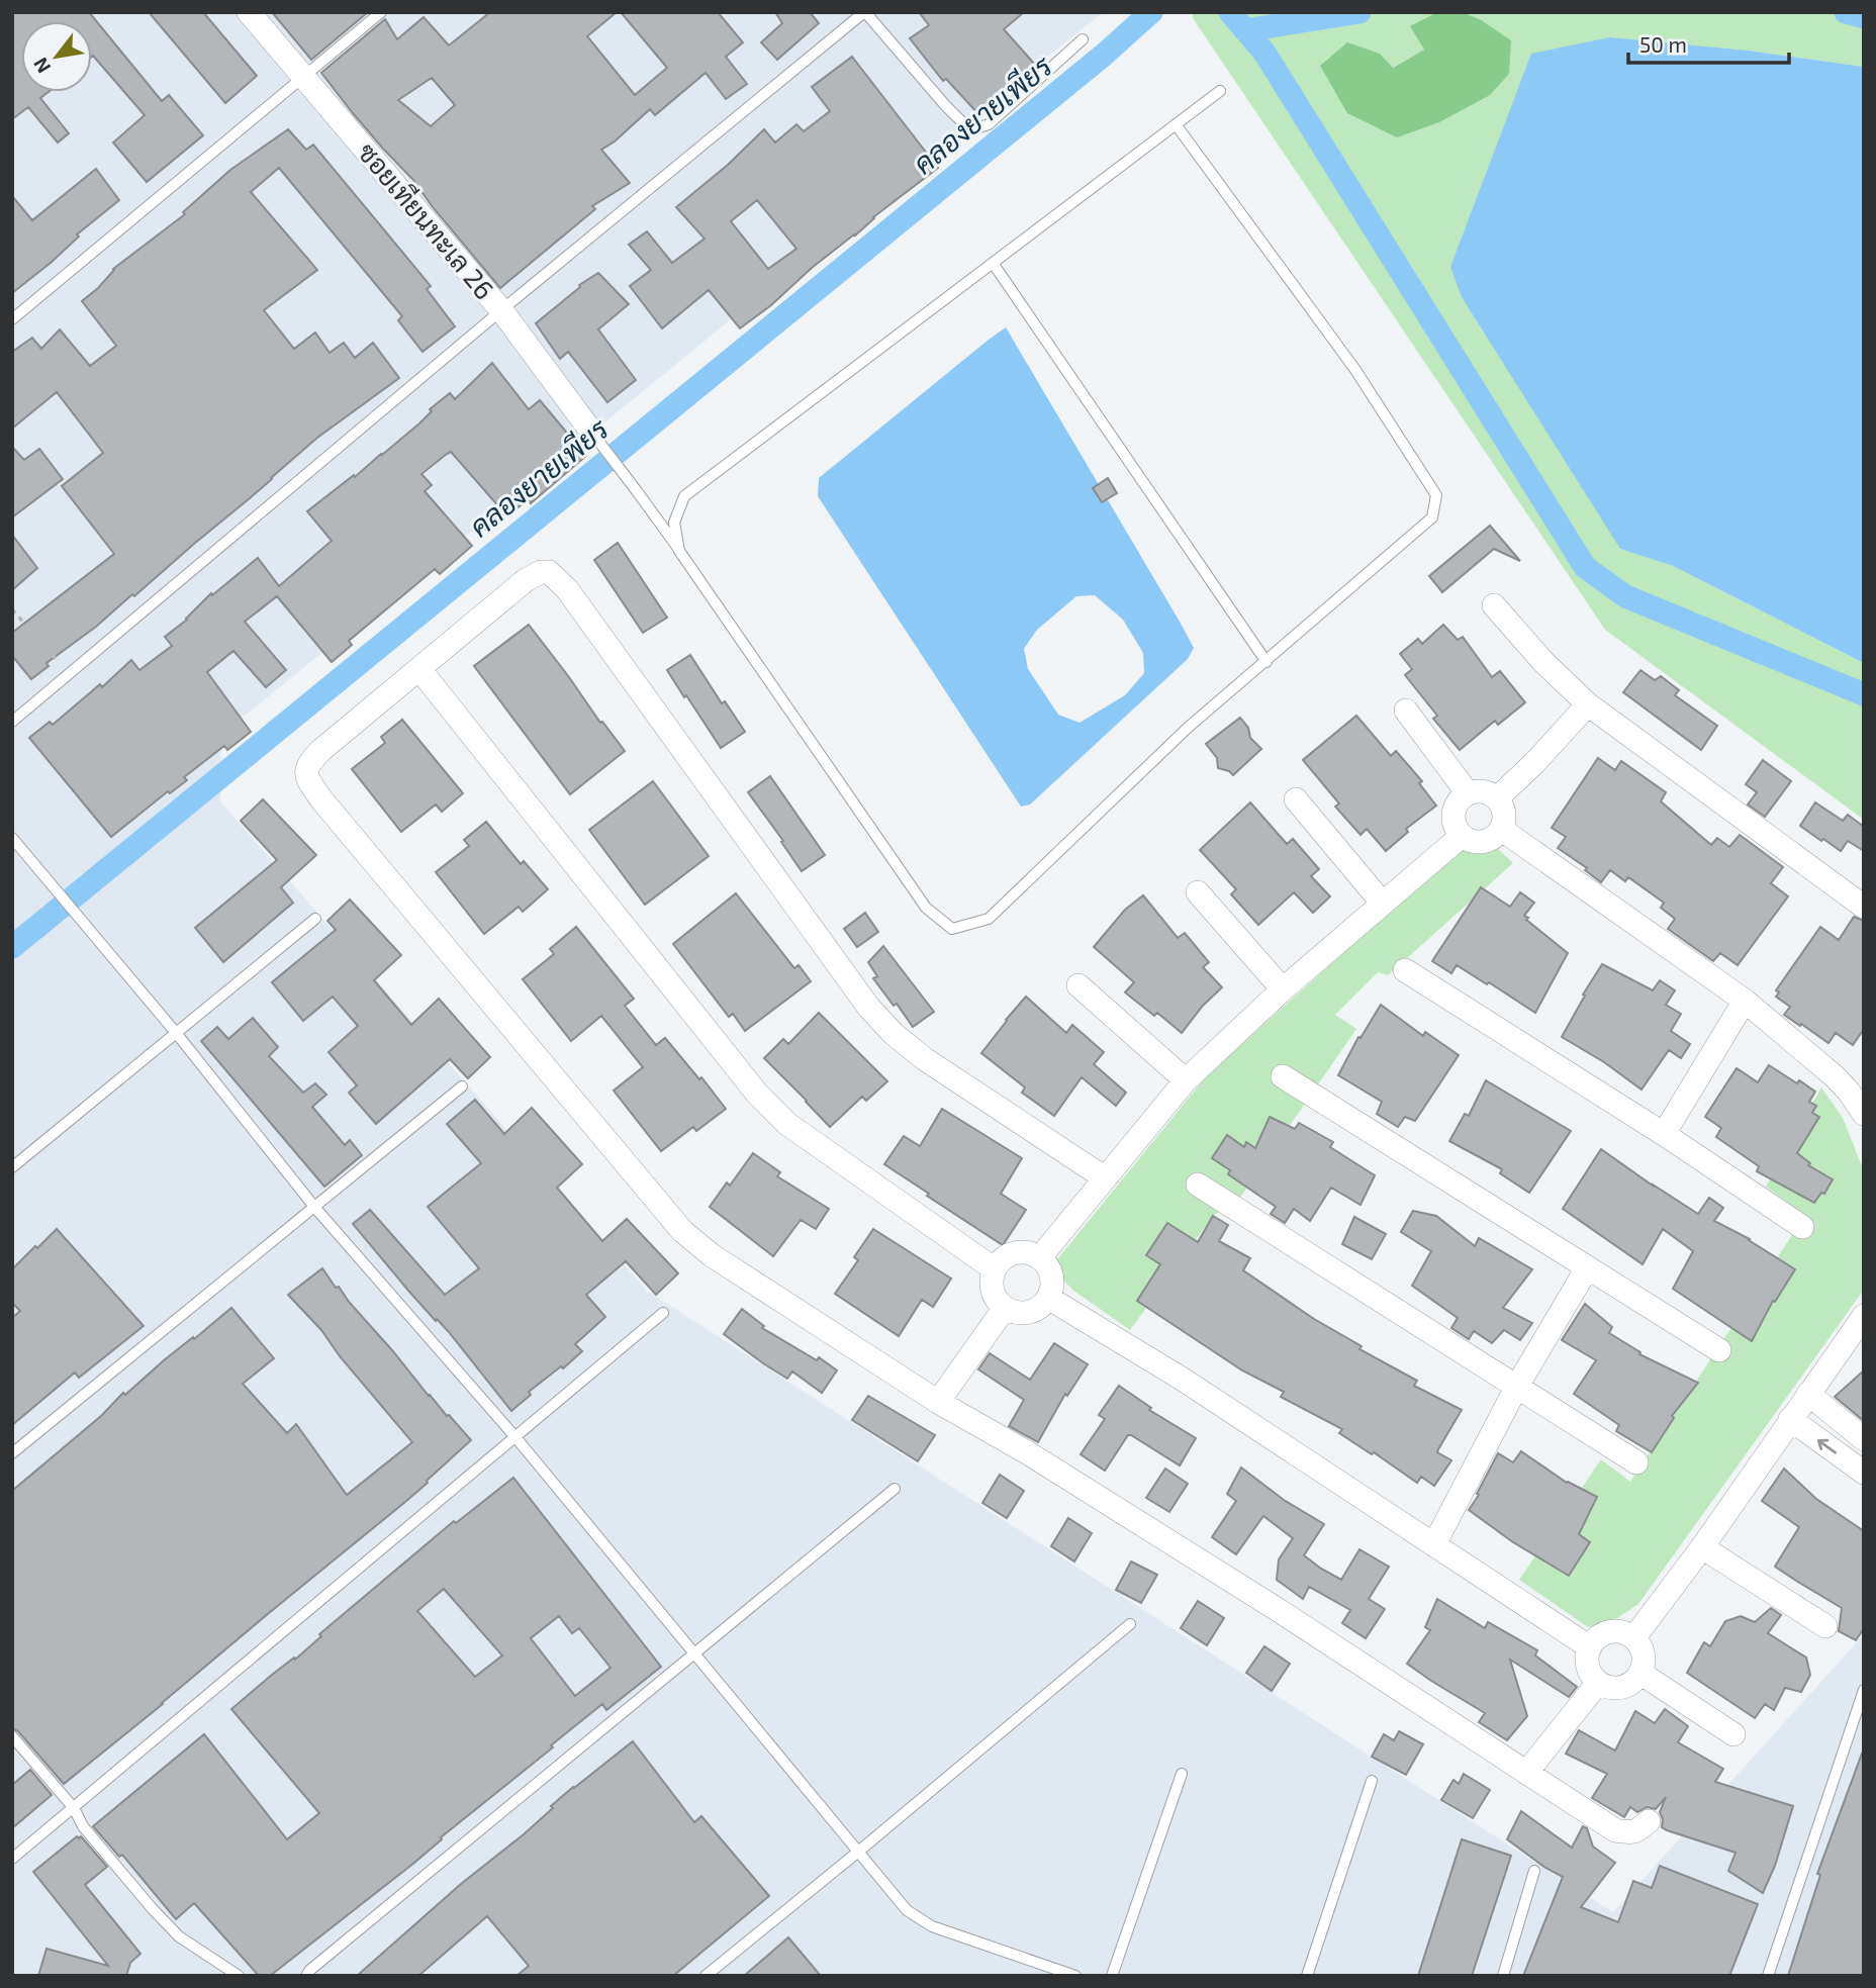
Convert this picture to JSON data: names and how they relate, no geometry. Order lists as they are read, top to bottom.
{
  "streets": {
    "street": ["ซอยเทียนทะเล 26"]
  },
  "water": ["คลองยายเพียร"],
  "scale_bar": "50 m",
  "north": "bottom left"
}
